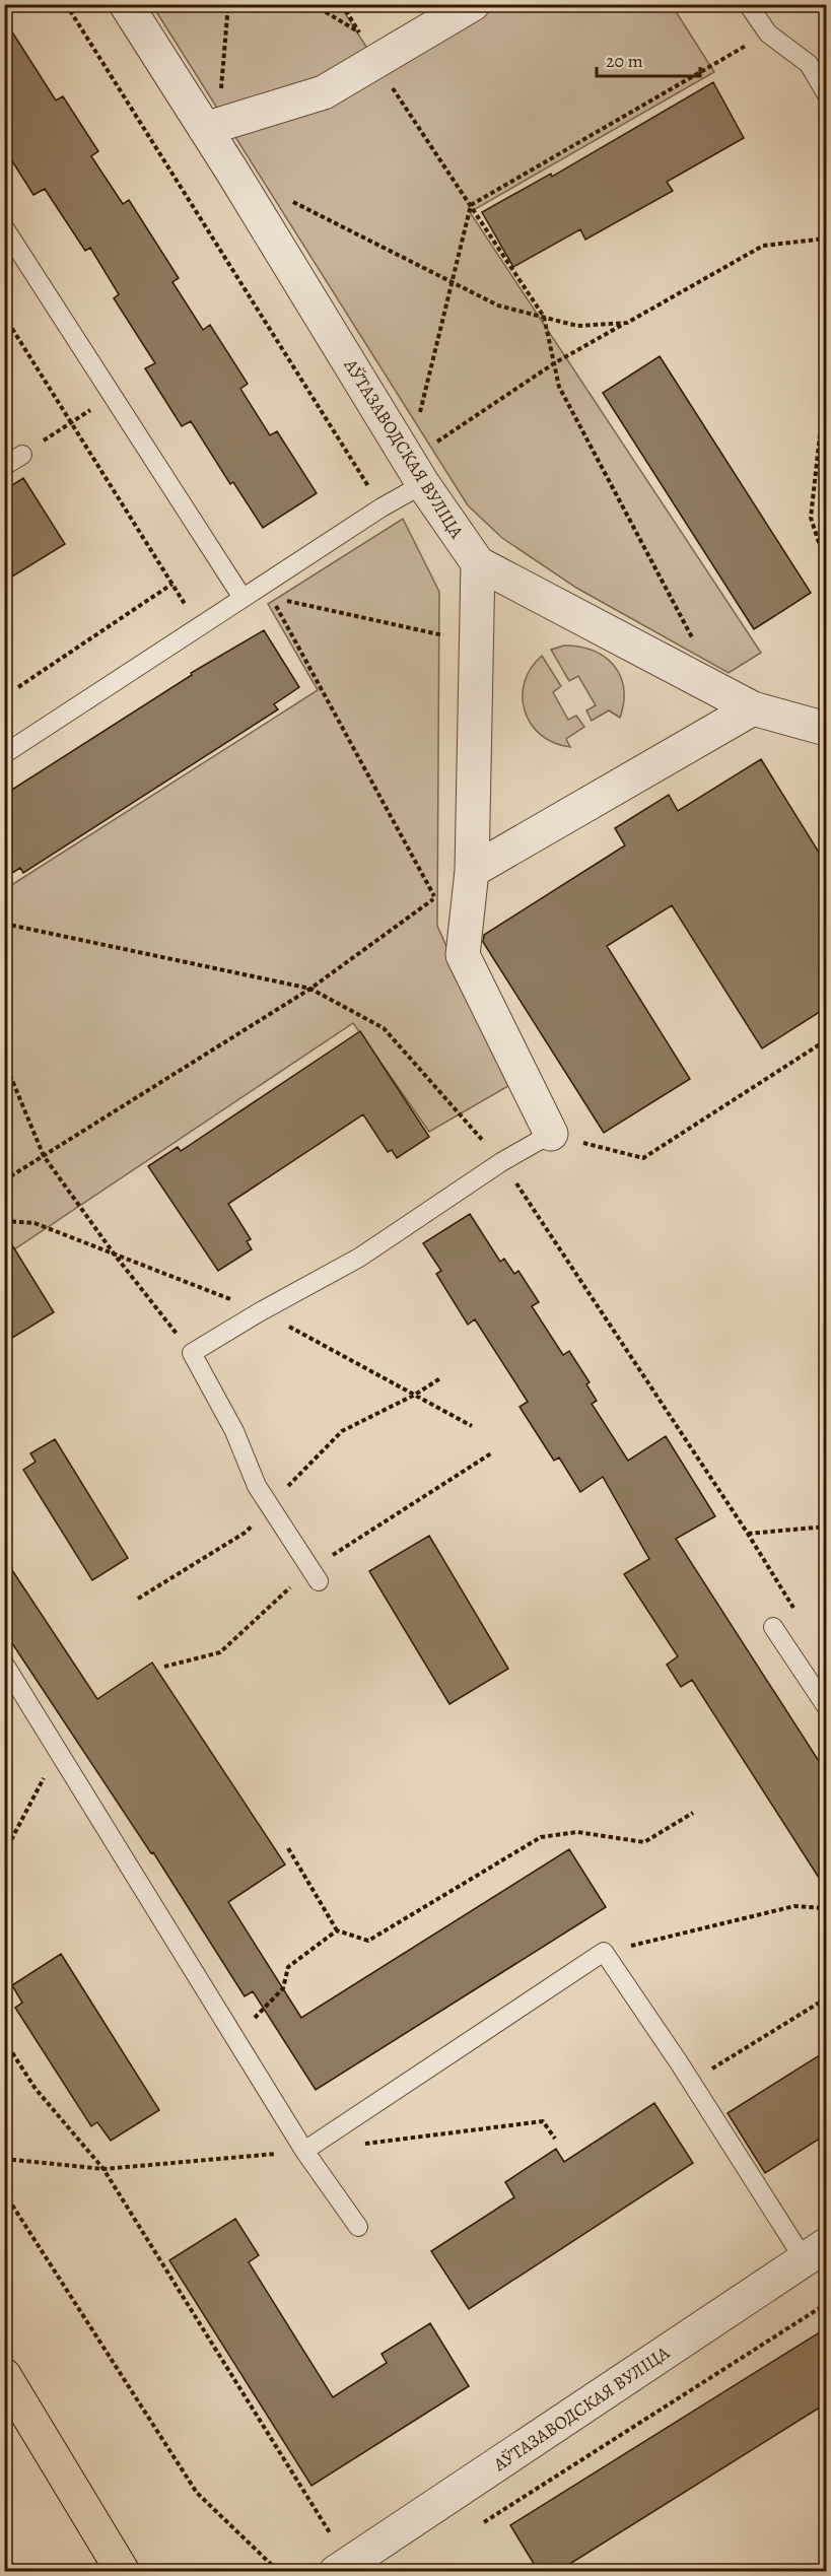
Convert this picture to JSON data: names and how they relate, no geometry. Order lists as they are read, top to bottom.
{
  "streets": {
    "street": ["АЎТАЗАВОДСКАЯ ВУЛІЦА"]
  },
  "scale_bar": "20 m"
}
